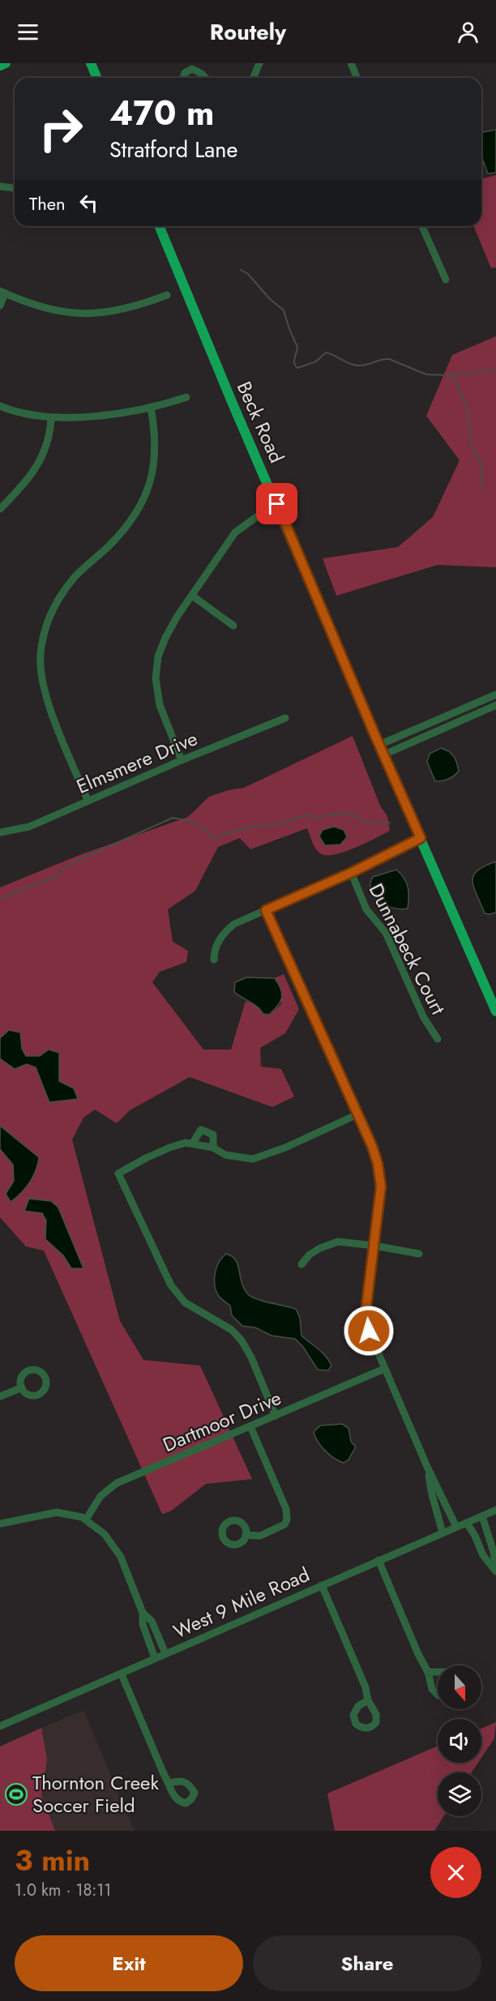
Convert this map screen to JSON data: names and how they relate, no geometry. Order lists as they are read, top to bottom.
{
  "streets": {
    "main road": ["Beck Road"],
    "street": [
      "Elmsmere Drive",
      "Dunnabeck Court",
      "Dartmoor Drive",
      "West 9 Mile Road"
    ]
  },
  "places": {
    "sports": ["Thornton Creek Soccer Field"]
  },
  "north": "bottom",
  "page": {
    "header": "Routely",
    "turn": ["470 m", "Stratford Lane"],
    "then": "Then",
    "heading": ["3 min", "1.0 km · 18:11"],
    "buttons": ["Exit", "Share"]
  }
}
